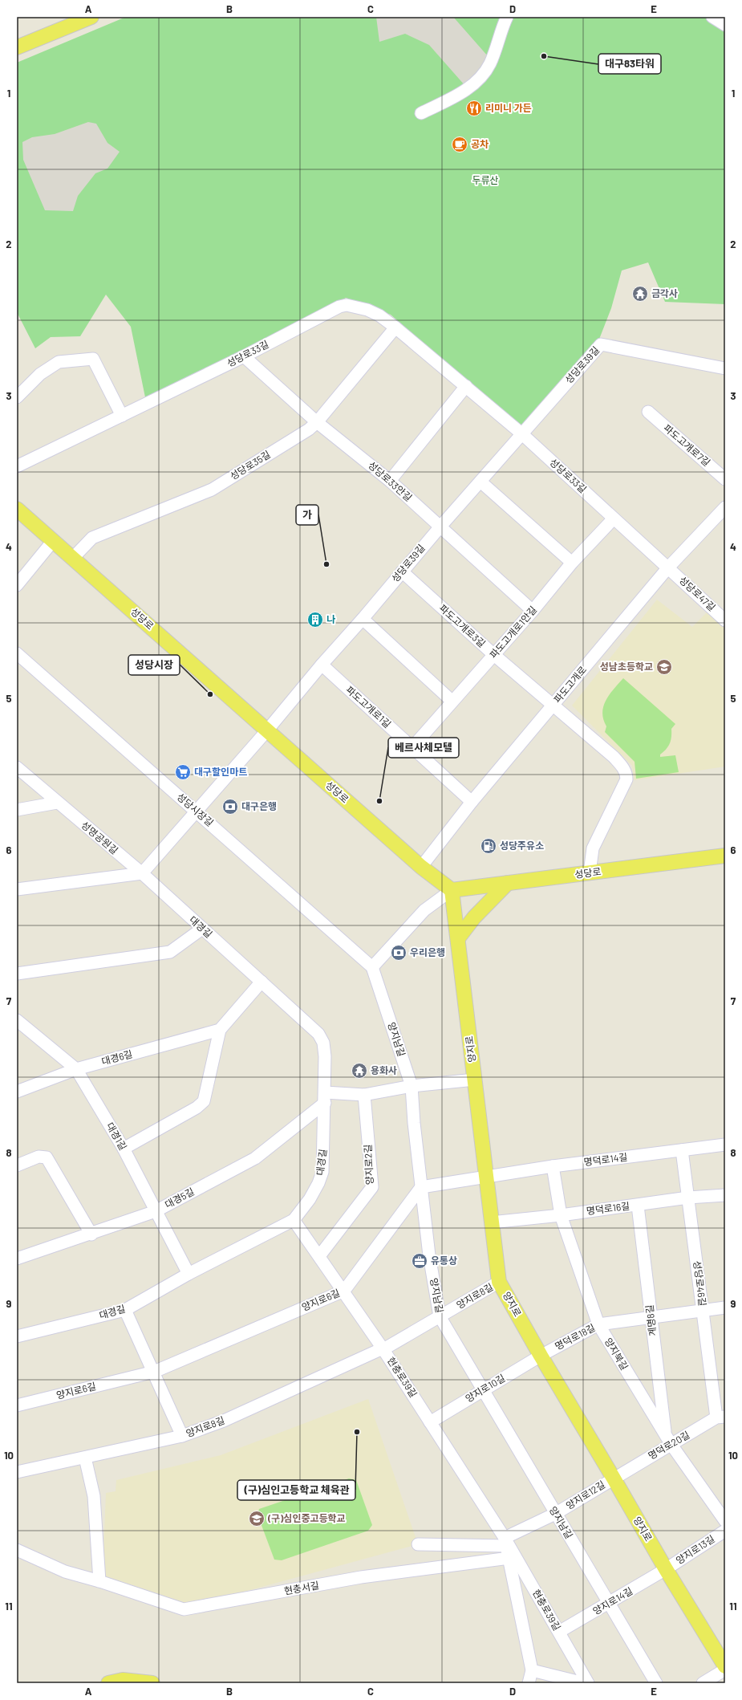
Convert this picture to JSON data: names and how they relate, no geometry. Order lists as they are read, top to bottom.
{
  "streets": {
    "main road": ["성당로", "양지로"],
    "street": [
      "성당로33길",
      "성당로39길",
      "파도고개로7길",
      "성당로35길",
      "성당로33안길",
      "성당로47길",
      "파도고개로3길",
      "파도고개로1안길",
      "파도고개로",
      "파도고개로1길",
      "성당시장길",
      "성명공원길",
      "대경길",
      "양지남길",
      "대경6길",
      "대경1길",
      "명덕로14길",
      "양지로2길",
      "대경5길",
      "명덕로16길",
      "성당로46길",
      "양지로8길",
      "양지로6길",
      "계명8길",
      "명덕로18길",
      "양지북길",
      "현충로39길",
      "양지로10길",
      "명덕로20길",
      "양지로12길",
      "양지로13길",
      "현충서길",
      "양지로14길"
    ]
  },
  "crossings": [
    ["성당로33길", "성당로39길"],
    ["성당로33길", "성당로35길"],
    ["성당로33길", "성당로33안길"],
    ["성당로33길", "성당로47길"],
    ["성당로33길", "파도고개로1안길"],
    ["성당로33길", "파도고개로"],
    ["성당로39길", "성당로33안길"],
    ["성당로39길", "성당로"],
    ["성당로39길", "파도고개로3길"],
    ["성당로39길", "파도고개로1길"],
    ["성당로35길", "성당로33안길"],
    ["성당로35길", "성당로"],
    ["성당로33안길", "파도고개로1안길"],
    ["성당로47길", "파도고개로"],
    ["성당로", "파도고개로3길"],
    ["성당로", "파도고개로"],
    ["성당로", "양지로"],
    ["파도고개로3길", "파도고개로1안길"],
    ["파도고개로3길", "파도고개로"],
    ["파도고개로1안길", "파도고개로1길"],
    ["파도고개로", "파도고개로1길"],
    ["성당시장길", "양지남길"],
    ["성명공원길", "대경길"],
    ["대경길", "대경1길"],
    ["대경길", "대경5길"],
    ["대경길", "현충로39길"],
    ["양지남길", "양지로8길"],
    ["양지남길", "양지로6길"],
    ["양지남길", "양지로10길"],
    ["양지남길", "양지로12길"],
    ["양지남길", "양지로14길"],
    ["양지로", "명덕로14길"],
    ["양지로", "명덕로16길"],
    ["양지로", "양지로8길"],
    ["양지로", "명덕로18길"],
    ["양지로", "양지로10길"],
    ["양지로", "명덕로20길"],
    ["양지로", "양지로12길"],
    ["양지로", "양지로13길"],
    ["양지로", "양지로14길"],
    ["대경6길", "대경1길"],
    ["대경1길", "대경5길"],
    ["명덕로14길", "성당로46길"],
    ["명덕로14길", "양지북길"],
    ["양지로2길", "현충로39길"],
    ["명덕로16길", "성당로46길"],
    ["명덕로16길", "계명8길"],
    ["명덕로16길", "양지북길"],
    ["성당로46길", "명덕로18길"],
    ["성당로46길", "명덕로20길"],
    ["양지로8길", "현충로39길"],
    ["양지로6길", "현충로39길"],
    ["계명8길", "명덕로18길"],
    ["계명8길", "양지북길"],
    ["계명8길", "명덕로20길"],
    ["명덕로18길", "양지북길"],
    ["명덕로18길", "양지로10길"],
    ["양지북길", "명덕로20길"],
    ["현충로39길", "양지로10길"],
    ["현충로39길", "양지로12길"],
    ["현충로39길", "현충서길"],
    ["현충로39길", "양지로14길"],
    ["명덕로20길", "양지로12길"],
    ["양지로13길", "양지로14길"]
  ],
  "parks": ["두류산"],
  "places": {
    "other": [
      "대구83타워",
      "가",
      "성당시장",
      "베르사체모텔",
      "(구)심인고등학교 체육관"
    ],
    "restaurant": ["리미니 가든"],
    "cafe": ["공차"],
    "temple": ["금각사", "용화사"],
    "building": ["나"],
    "school or university": ["성남초등학교", "(구)심인중고등학교"],
    "supermarket": ["대구할인마트"],
    "bank": ["대구은행", "우리은행"],
    "fuel station": ["성당주유소"],
    "office": ["유통상"]
  },
  "grid": {
    "columns": [
      "A",
      "B",
      "C",
      "D",
      "E"
    ],
    "rows": [
      "1",
      "2",
      "3",
      "4",
      "5",
      "6",
      "7",
      "8",
      "9",
      "10",
      "11"
    ]
  }
}
